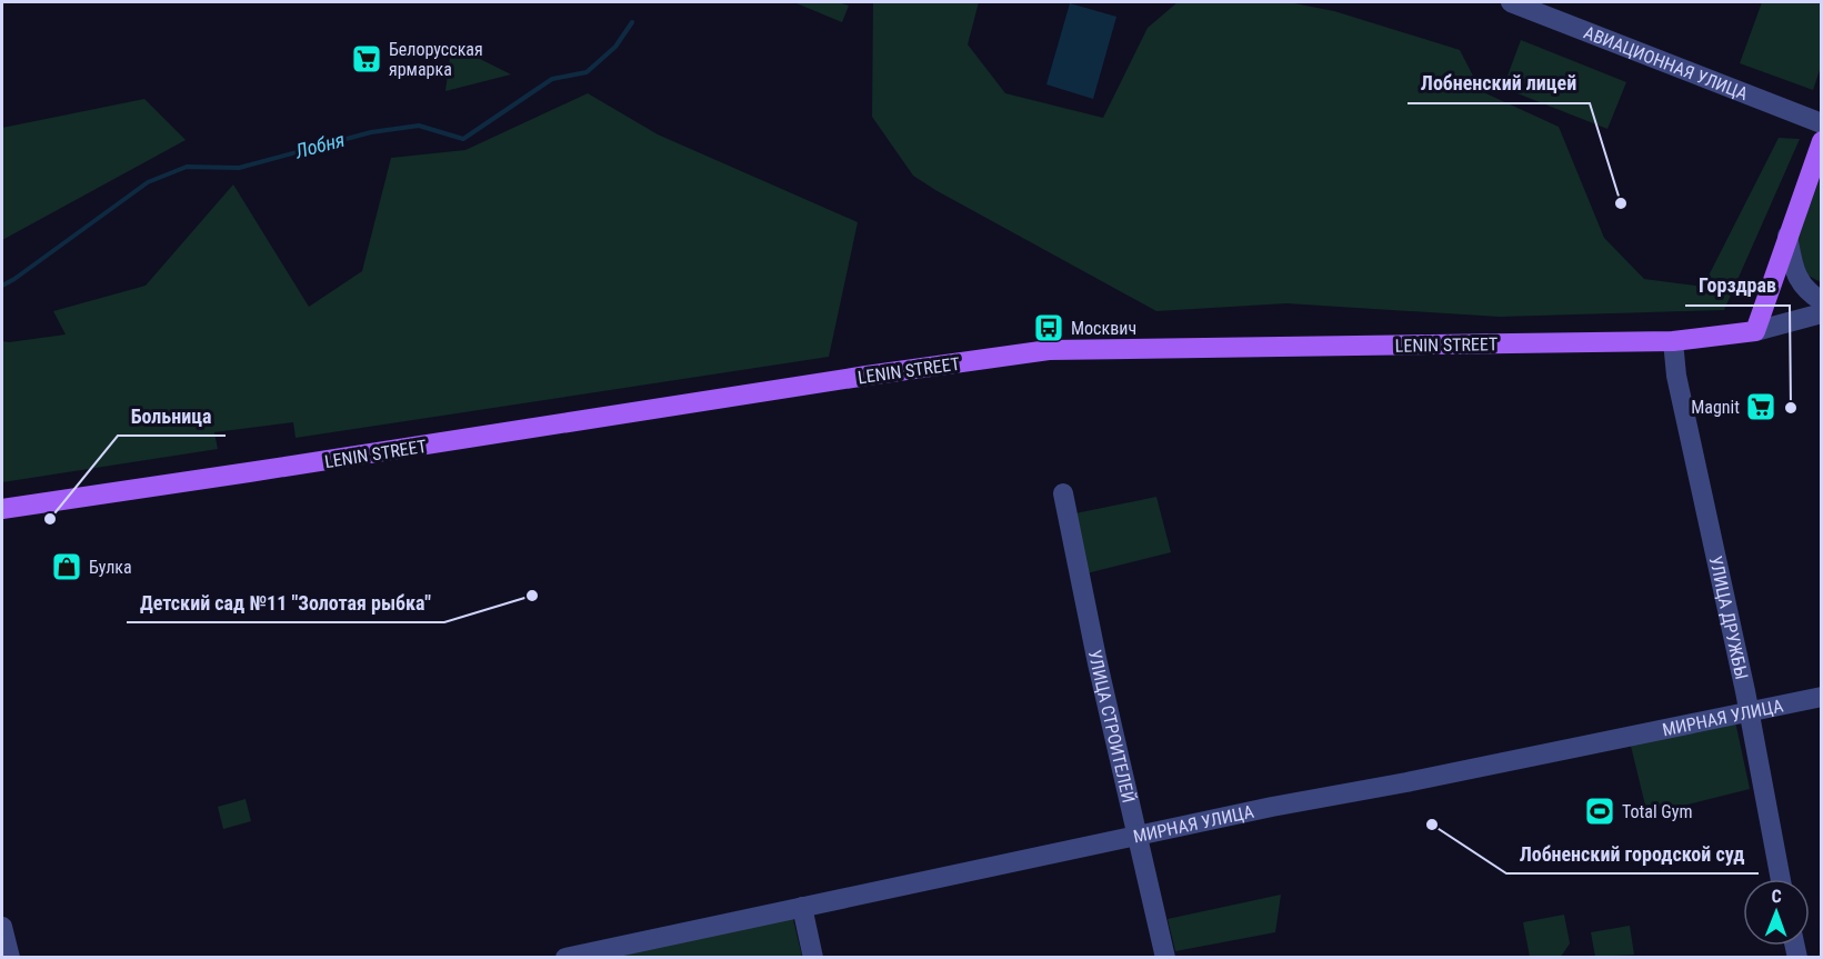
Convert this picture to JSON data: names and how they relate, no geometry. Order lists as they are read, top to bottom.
{
  "streets": {
    "main road": ["LENIN STREET"],
    "street": [
      "АВИАЦИОННАЯ УЛИЦА",
      "УЛИЦА ДРУЖБЫ",
      "МИРНАЯ УЛИЦА",
      "УЛИЦА СТРОИТЕЛЕЙ"
    ]
  },
  "crossings": [
    ["LENIN STREET", "УЛИЦА ДРУЖБЫ"],
    ["УЛИЦА ДРУЖБЫ", "МИРНАЯ УЛИЦА"],
    ["МИРНАЯ УЛИЦА", "УЛИЦА СТРОИТЕЛЕЙ"]
  ],
  "water": ["Лобня"],
  "places": {
    "supermarket": ["Белорусская ярмарка", "Magnit"],
    "other": [
      "Лобненский лицей",
      "Горздрав",
      "Больница",
      "Детский сад №11 \"Золотая рыбка\"",
      "Лобненский городской суд"
    ],
    "bus stop": ["Москвич"],
    "shop": ["Булка"],
    "sports": ["Total Gym"]
  },
  "north": "top"
}
